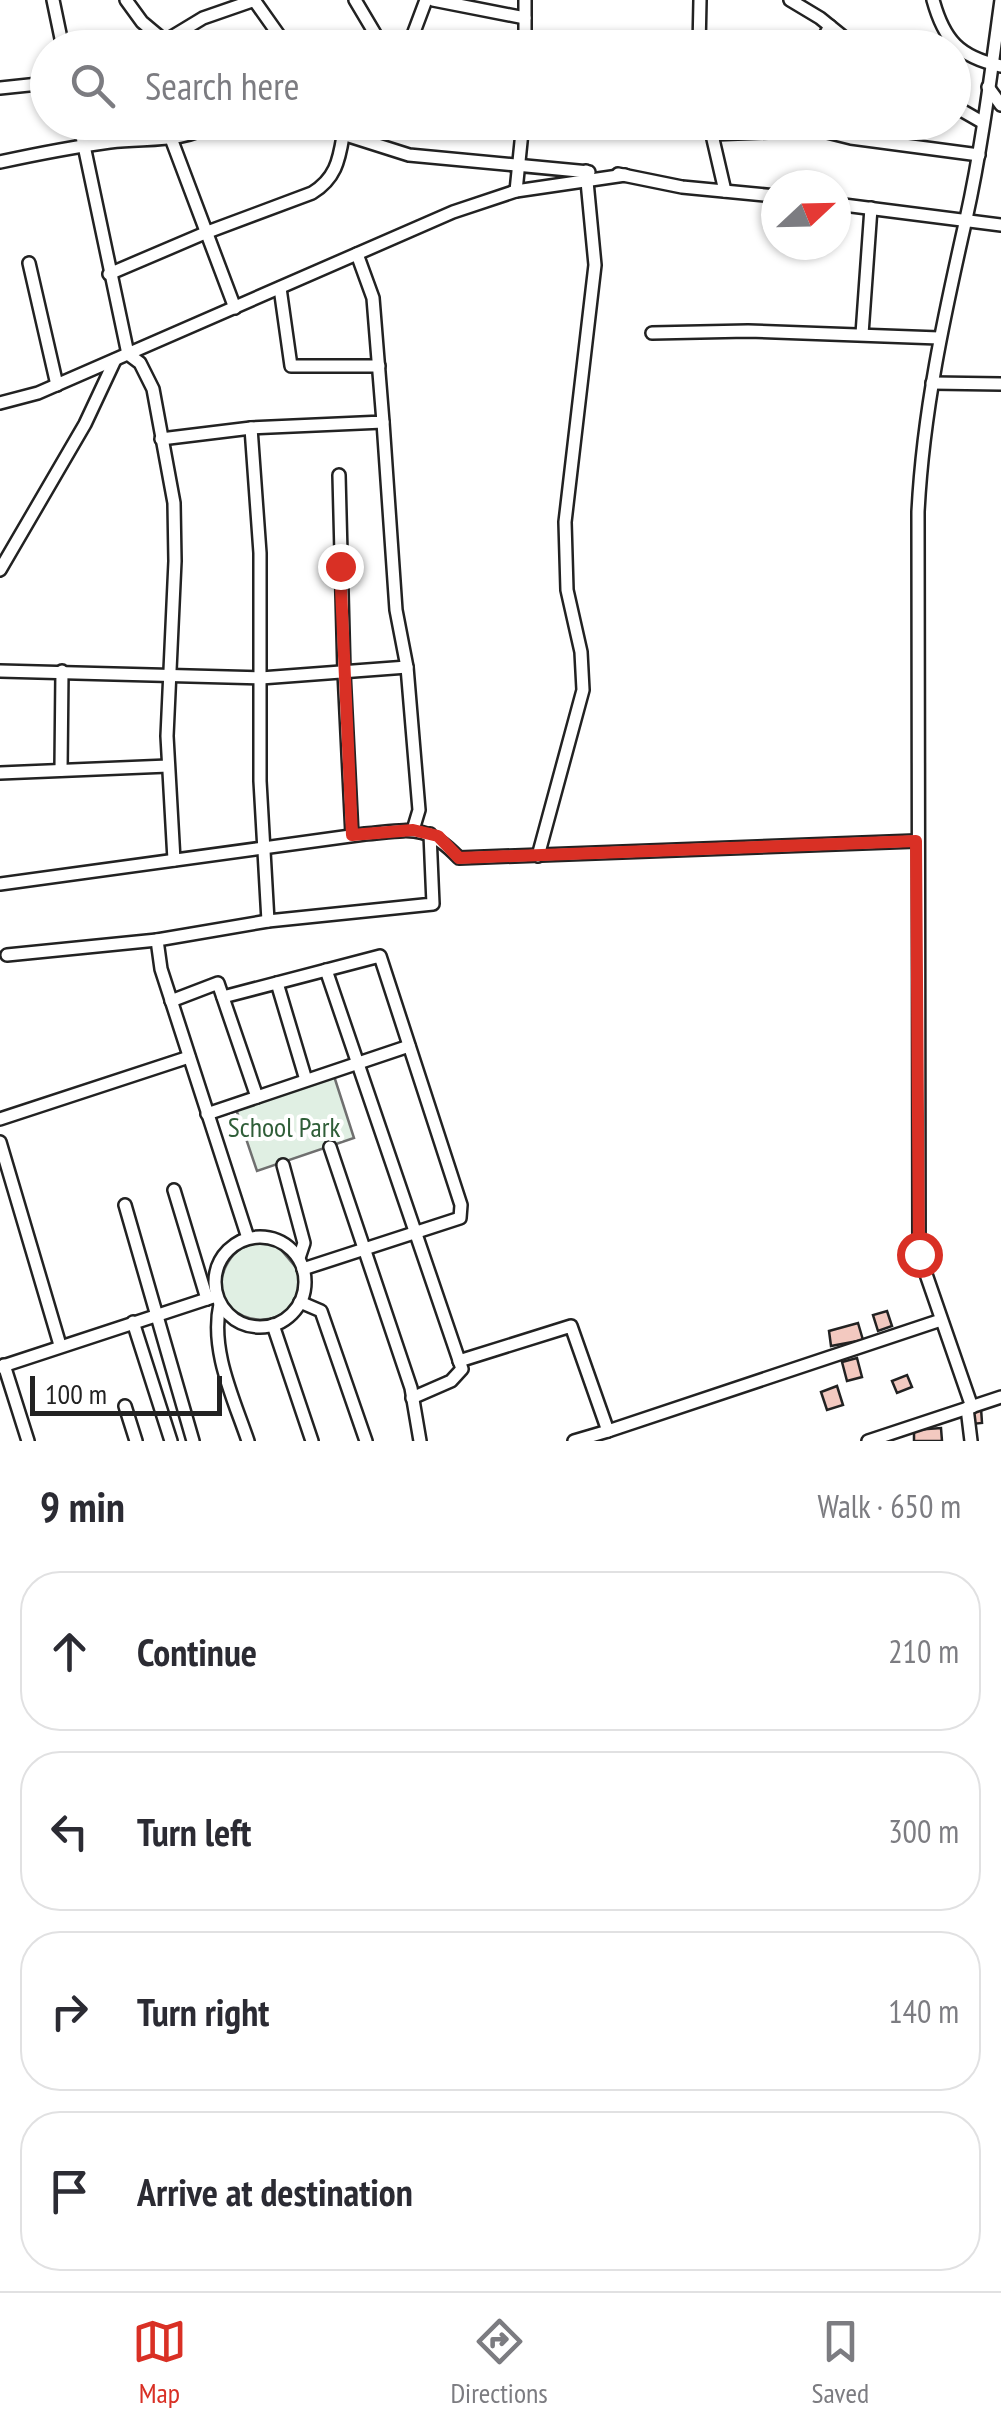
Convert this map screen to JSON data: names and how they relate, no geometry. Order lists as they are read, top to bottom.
{
  "parks": ["School Park"],
  "scale_bar": "100 m",
  "north": "right",
  "page": {
    "search": "Search here",
    "scale": "100 m",
    "heading": ["9 min", "Walk · 650 m"],
    "list": [
      ["Continue", "210 m"],
      ["Turn left", "300 m"],
      ["Turn right", "140 m"],
      "Arrive at destination"
    ],
    "nav": ["Map", "Directions", "Saved"]
  }
}
